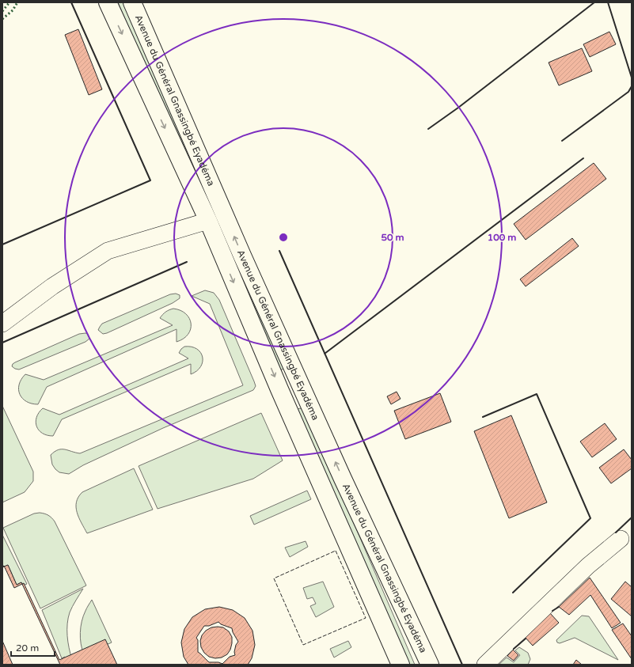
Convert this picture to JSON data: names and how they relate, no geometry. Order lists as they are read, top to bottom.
{
  "streets": {
    "main road": ["Avenue du Général Gnassingbé Eyadéma"]
  },
  "scale_bar": "20 m",
  "rings": ["50 m", "100 m"]
}
